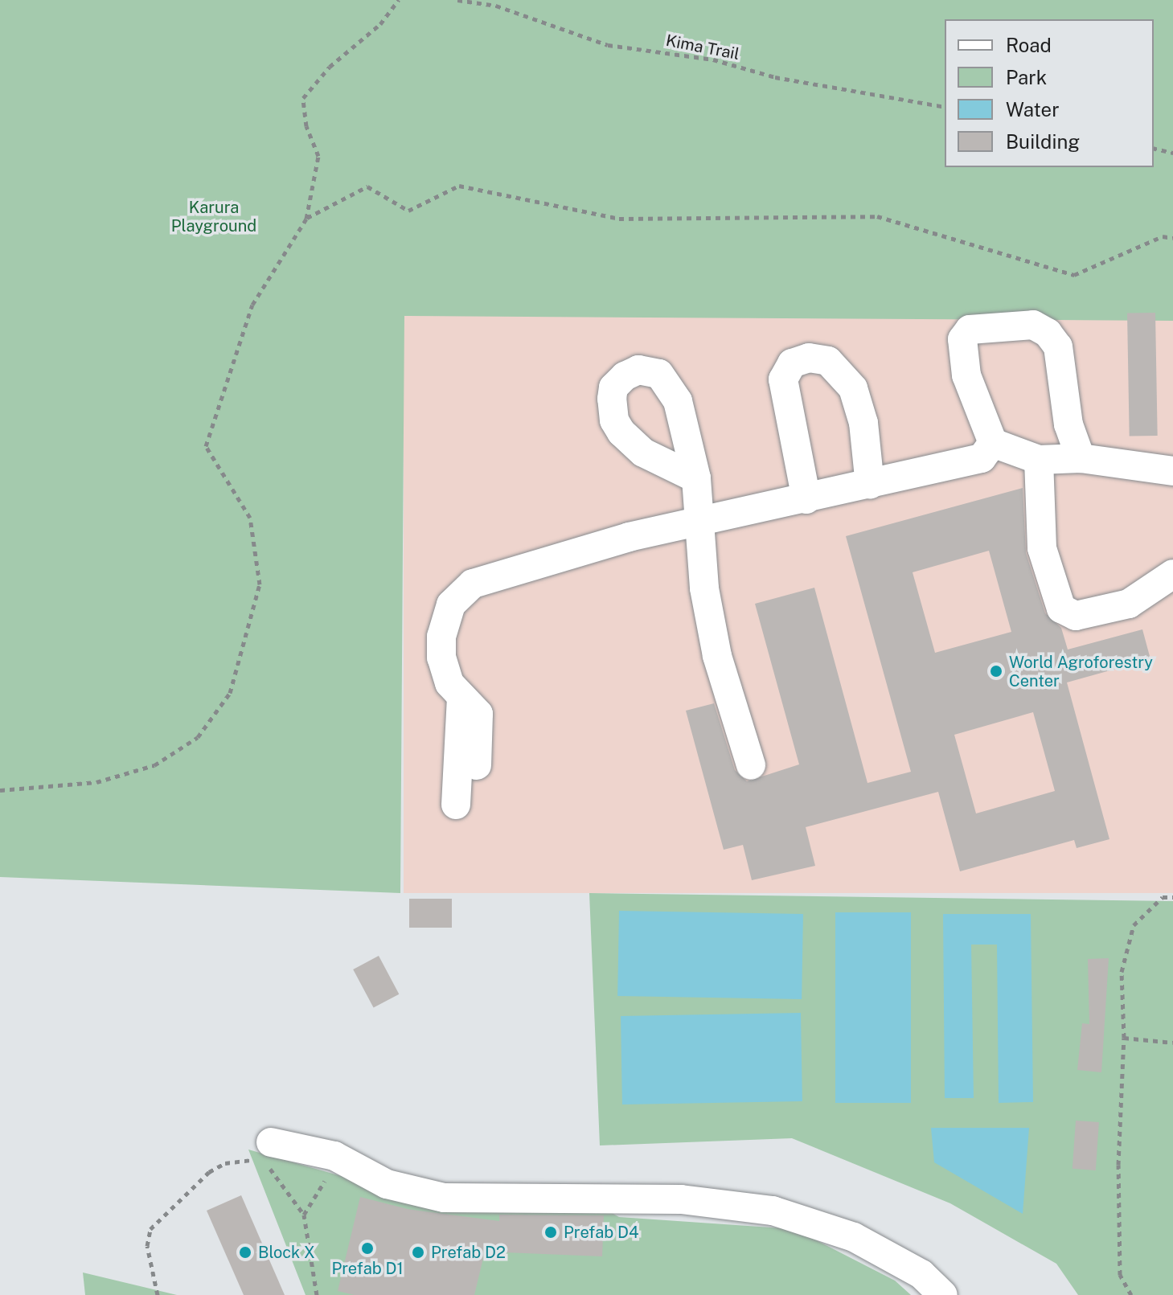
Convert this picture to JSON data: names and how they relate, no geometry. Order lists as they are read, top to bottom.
{
  "streets": {
    "path": ["Kima Trail"]
  },
  "parks": ["Karura Playground"],
  "places": [
    "World Agroforestry Center",
    "Prefab D4",
    "Prefab D1",
    "Block X",
    "Prefab D2"
  ],
  "legend": [
    "Road",
    "Park",
    "Water",
    "Building"
  ]
}
